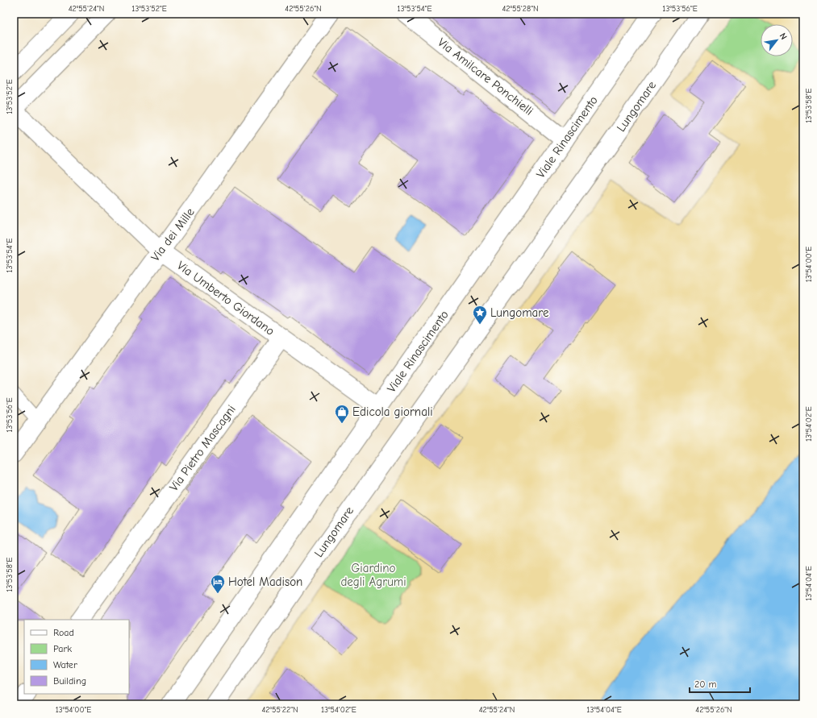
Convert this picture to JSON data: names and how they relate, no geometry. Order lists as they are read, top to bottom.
{
  "streets": {
    "street": [
      "Via Amilcare Ponchielli",
      "Lungomare",
      "Viale Rinascimento",
      "Via dei Mille",
      "Via Umberto Giordano",
      "Via Pietro Mascagni"
    ]
  },
  "crossings": [
    ["Via Amilcare Ponchielli", "Viale Rinascimento"],
    ["Viale Rinascimento", "Via Umberto Giordano"],
    ["Via dei Mille", "Via Umberto Giordano"],
    ["Via Umberto Giordano", "Via Pietro Mascagni"]
  ],
  "parks": ["Giardino degli Agrumi"],
  "places": {
    "place": ["Lungomare"],
    "shop": ["Edicola giornali"],
    "hotel": ["Hotel Madison"]
  },
  "legend": [
    "Road",
    "Park",
    "Water",
    "Building"
  ],
  "scale_bar": "20 m",
  "north": "top right",
  "coordinates": [
    "42°55'24\"N",
    "13°53'52\"E",
    "42°55'26\"N",
    "13°53'54\"E",
    "42°55'28\"N",
    "13°53'56\"E",
    "13°53'58\"E",
    "13°54'00\"E",
    "13°54'02\"E",
    "13°54'04\"E",
    "42°55'22\"N"
  ]
}
